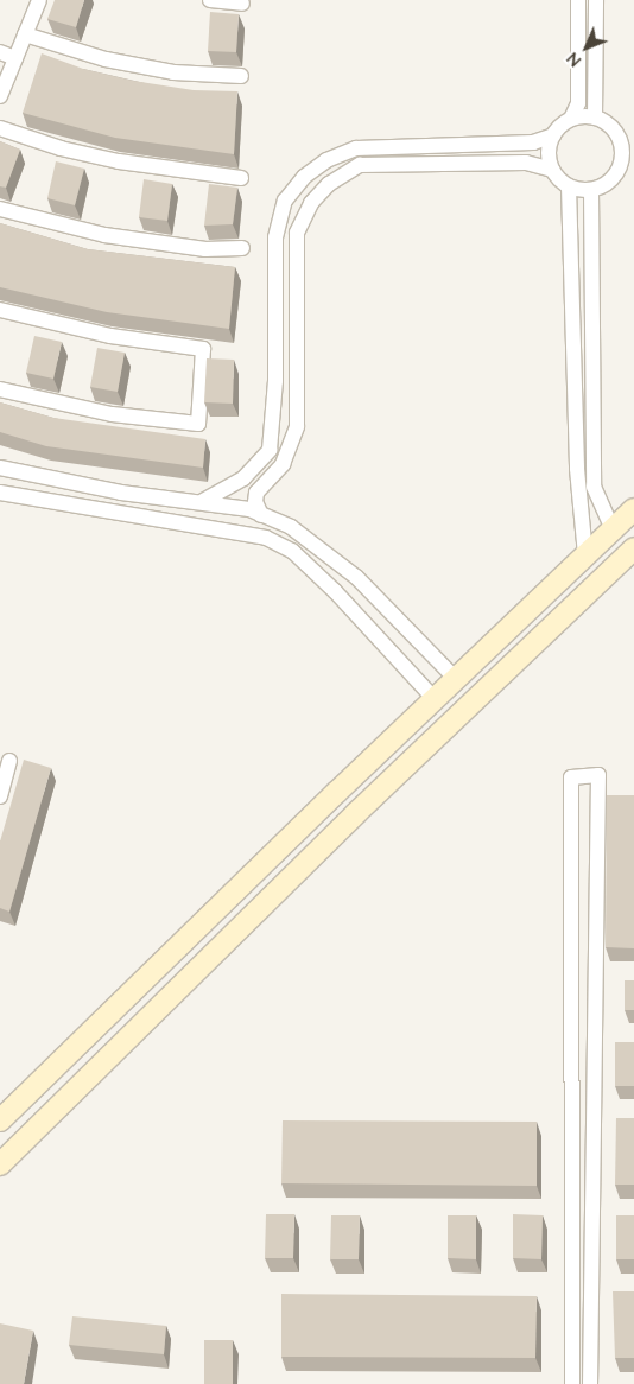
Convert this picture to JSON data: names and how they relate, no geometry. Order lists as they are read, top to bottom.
{
  "north": "bottom left"
}
